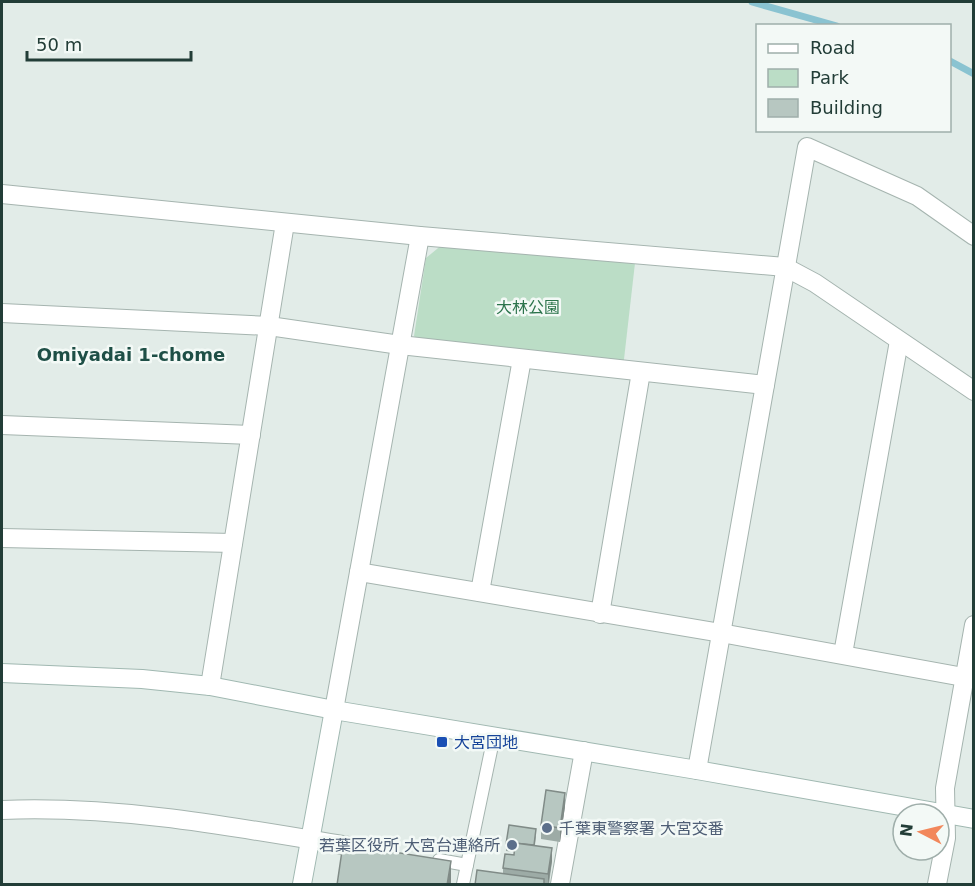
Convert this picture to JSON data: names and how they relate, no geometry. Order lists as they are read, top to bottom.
{
  "districts": ["Omiyadai 1-chome"],
  "parks": ["大林公園"],
  "places": {
    "transit": ["大宮団地"],
    "other": ["千葉東警察署 大宮交番", "若葉区役所 大宮台連絡所"]
  },
  "legend": ["Road", "Park", "Building"],
  "scale_bar": "50 m",
  "north": "left"
}
